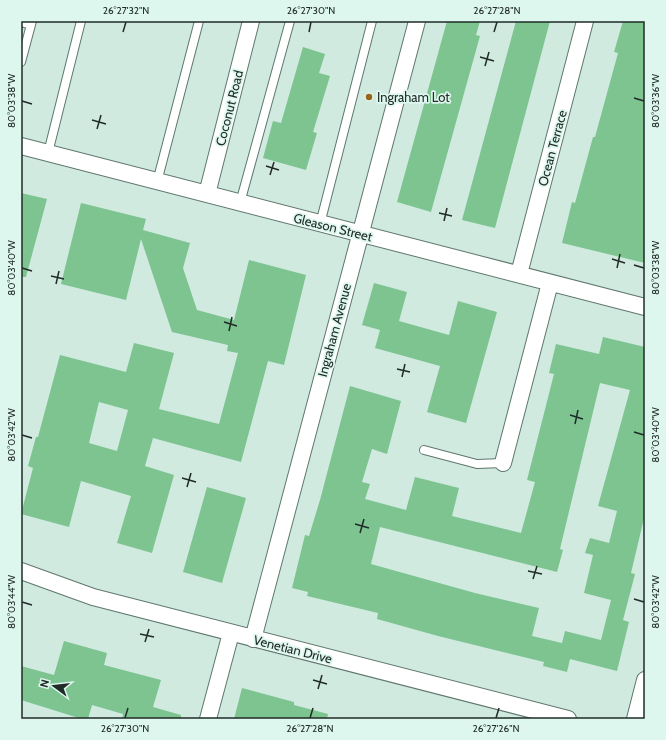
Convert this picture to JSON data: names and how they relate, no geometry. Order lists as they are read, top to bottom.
{
  "streets": {
    "street": [
      "Coconut Road",
      "Ocean Terrace",
      "Gleason Street",
      "Ingraham Avenue",
      "Venetian Drive"
    ]
  },
  "crossings": [
    ["Coconut Road", "Gleason Street"],
    ["Ocean Terrace", "Gleason Street"],
    ["Gleason Street", "Ingraham Avenue"],
    ["Ingraham Avenue", "Venetian Drive"]
  ],
  "places": ["Ingraham Lot"],
  "north": "left",
  "coordinates": [
    "26°27'32\"N",
    "26°27'30\"N",
    "26°27'28\"N",
    "80°03'36\"W",
    "80°03'38\"W",
    "80°03'40\"W",
    "80°03'42\"W",
    "80°03'44\"W",
    "26°27'26\"N"
  ]
}
